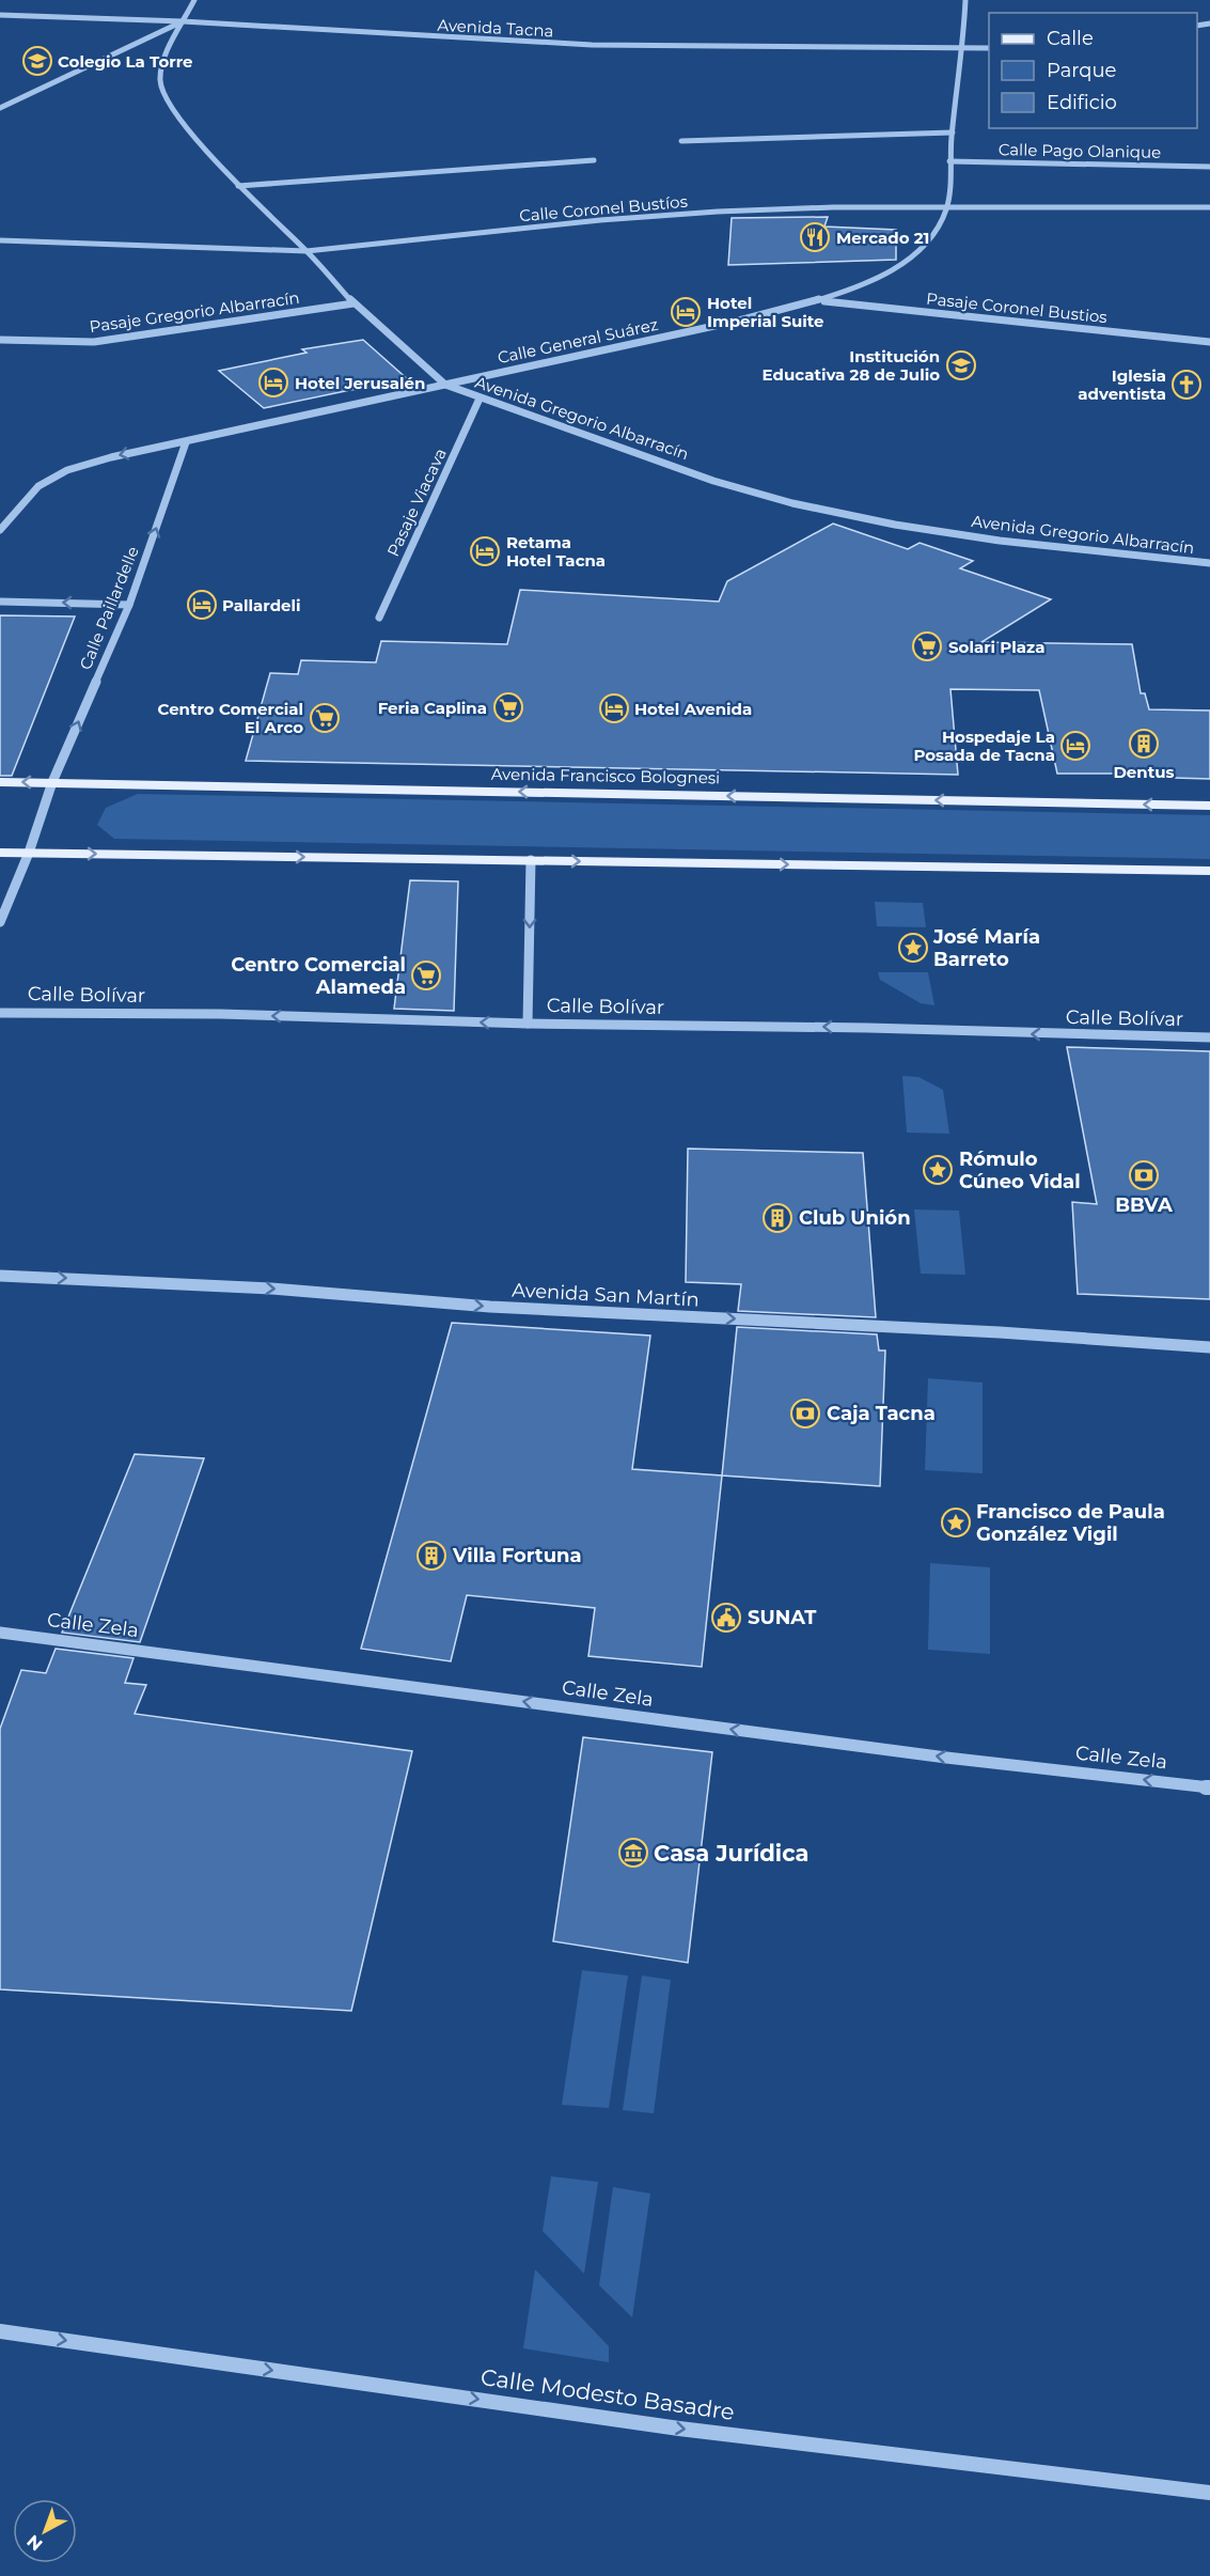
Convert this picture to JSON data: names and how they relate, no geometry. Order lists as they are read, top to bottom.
{
  "streets": {
    "main road": ["Avenida Francisco Bolognesi"],
    "street": [
      "Avenida Tacna",
      "Calle Pago Olanique",
      "Calle Coronel Bustíos",
      "Pasaje Coronel Bustios",
      "Pasaje Gregorio Albarracín",
      "Calle General Suárez",
      "Avenida Gregorio Albarracín",
      "Pasaje Viacava",
      "Calle Paillardelle",
      "Calle Bolívar",
      "Avenida San Martín",
      "Calle Zela",
      "Calle Modesto Basadre"
    ]
  },
  "crossings": [
    ["Avenida Tacna", "Calle General Suárez"],
    ["Avenida Tacna", "Avenida Gregorio Albarracín"],
    ["Calle Pago Olanique", "Calle General Suárez"],
    ["Calle Coronel Bustíos", "Calle General Suárez"],
    ["Calle Coronel Bustíos", "Avenida Gregorio Albarracín"],
    ["Pasaje Coronel Bustios", "Calle General Suárez"],
    ["Pasaje Gregorio Albarracín", "Avenida Gregorio Albarracín"],
    ["Calle General Suárez", "Avenida Gregorio Albarracín"],
    ["Calle General Suárez", "Calle Paillardelle"],
    ["Avenida Gregorio Albarracín", "Pasaje Viacava"],
    ["Calle Paillardelle", "Avenida Francisco Bolognesi"]
  ],
  "one_way": [
    "Calle Paillardelle",
    "Calle Bolívar",
    "Avenida San Martín",
    "Calle Zela",
    "Calle Modesto Basadre"
  ],
  "places": {
    "school or university": ["Colegio La Torre", "Institución Educativa 28 de Julio"],
    "restaurant": ["Mercado 21"],
    "hotel": [
      "Hotel Imperial Suite",
      "Hotel Jerusalén",
      "Retama Hotel Tacna",
      "Pallardeli",
      "Hotel Avenida",
      "Hospedaje La Posada de Tacna"
    ],
    "church": ["Iglesia adventista"],
    "supermarket": [
      "Solari Plaza",
      "Feria Caplina",
      "Centro Comercial El Arco",
      "Centro Comercial Alameda"
    ],
    "building": ["Dentus", "Club Unión", "Villa Fortuna"],
    "place": ["José María Barreto", "Rómulo Cúneo Vidal", "Francisco de Paula González Vigil"],
    "bank": ["BBVA", "Caja Tacna"],
    "public building": ["SUNAT"],
    "museum": ["Casa Jurídica"]
  },
  "legend": ["Calle", "Parque", "Edificio"],
  "north": "bottom left"
}
